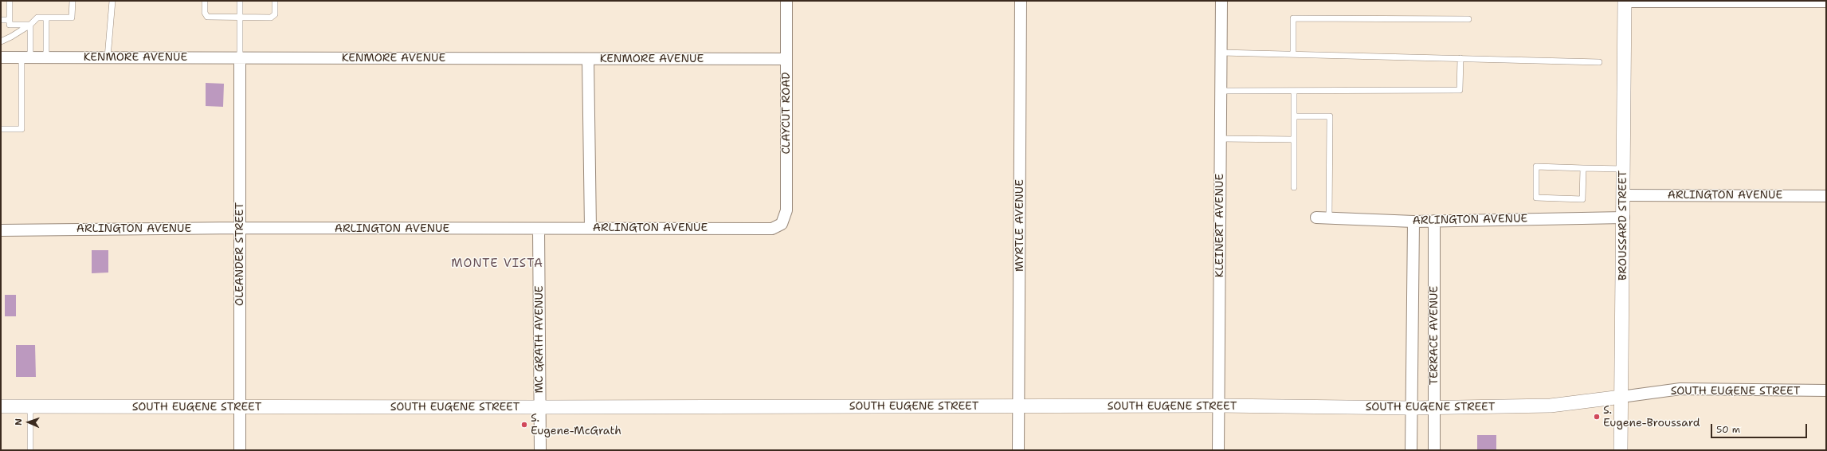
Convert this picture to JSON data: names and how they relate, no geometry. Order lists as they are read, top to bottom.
{
  "streets": {
    "street": [
      "KENMORE AVENUE",
      "CLAYCUT ROAD",
      "ARLINGTON AVENUE",
      "MYRTLE AVENUE",
      "KLEINERT AVENUE",
      "BROUSSARD STREET",
      "OLEANDER STREET",
      "TERRACE AVENUE",
      "MC GRATH AVENUE",
      "SOUTH EUGENE STREET"
    ]
  },
  "crossings": [
    ["KENMORE AVENUE", "CLAYCUT ROAD"],
    ["KENMORE AVENUE", "OLEANDER STREET"],
    ["CLAYCUT ROAD", "ARLINGTON AVENUE"],
    ["ARLINGTON AVENUE", "BROUSSARD STREET"],
    ["ARLINGTON AVENUE", "OLEANDER STREET"],
    ["ARLINGTON AVENUE", "TERRACE AVENUE"],
    ["ARLINGTON AVENUE", "MC GRATH AVENUE"],
    ["MYRTLE AVENUE", "SOUTH EUGENE STREET"],
    ["KLEINERT AVENUE", "SOUTH EUGENE STREET"],
    ["BROUSSARD STREET", "SOUTH EUGENE STREET"],
    ["OLEANDER STREET", "SOUTH EUGENE STREET"],
    ["TERRACE AVENUE", "SOUTH EUGENE STREET"],
    ["MC GRATH AVENUE", "SOUTH EUGENE STREET"]
  ],
  "districts": ["MONTE VISTA"],
  "places": ["S. Eugene-Broussard", "S. Eugene-McGrath"],
  "scale_bar": "50 m",
  "north": "left"
}
